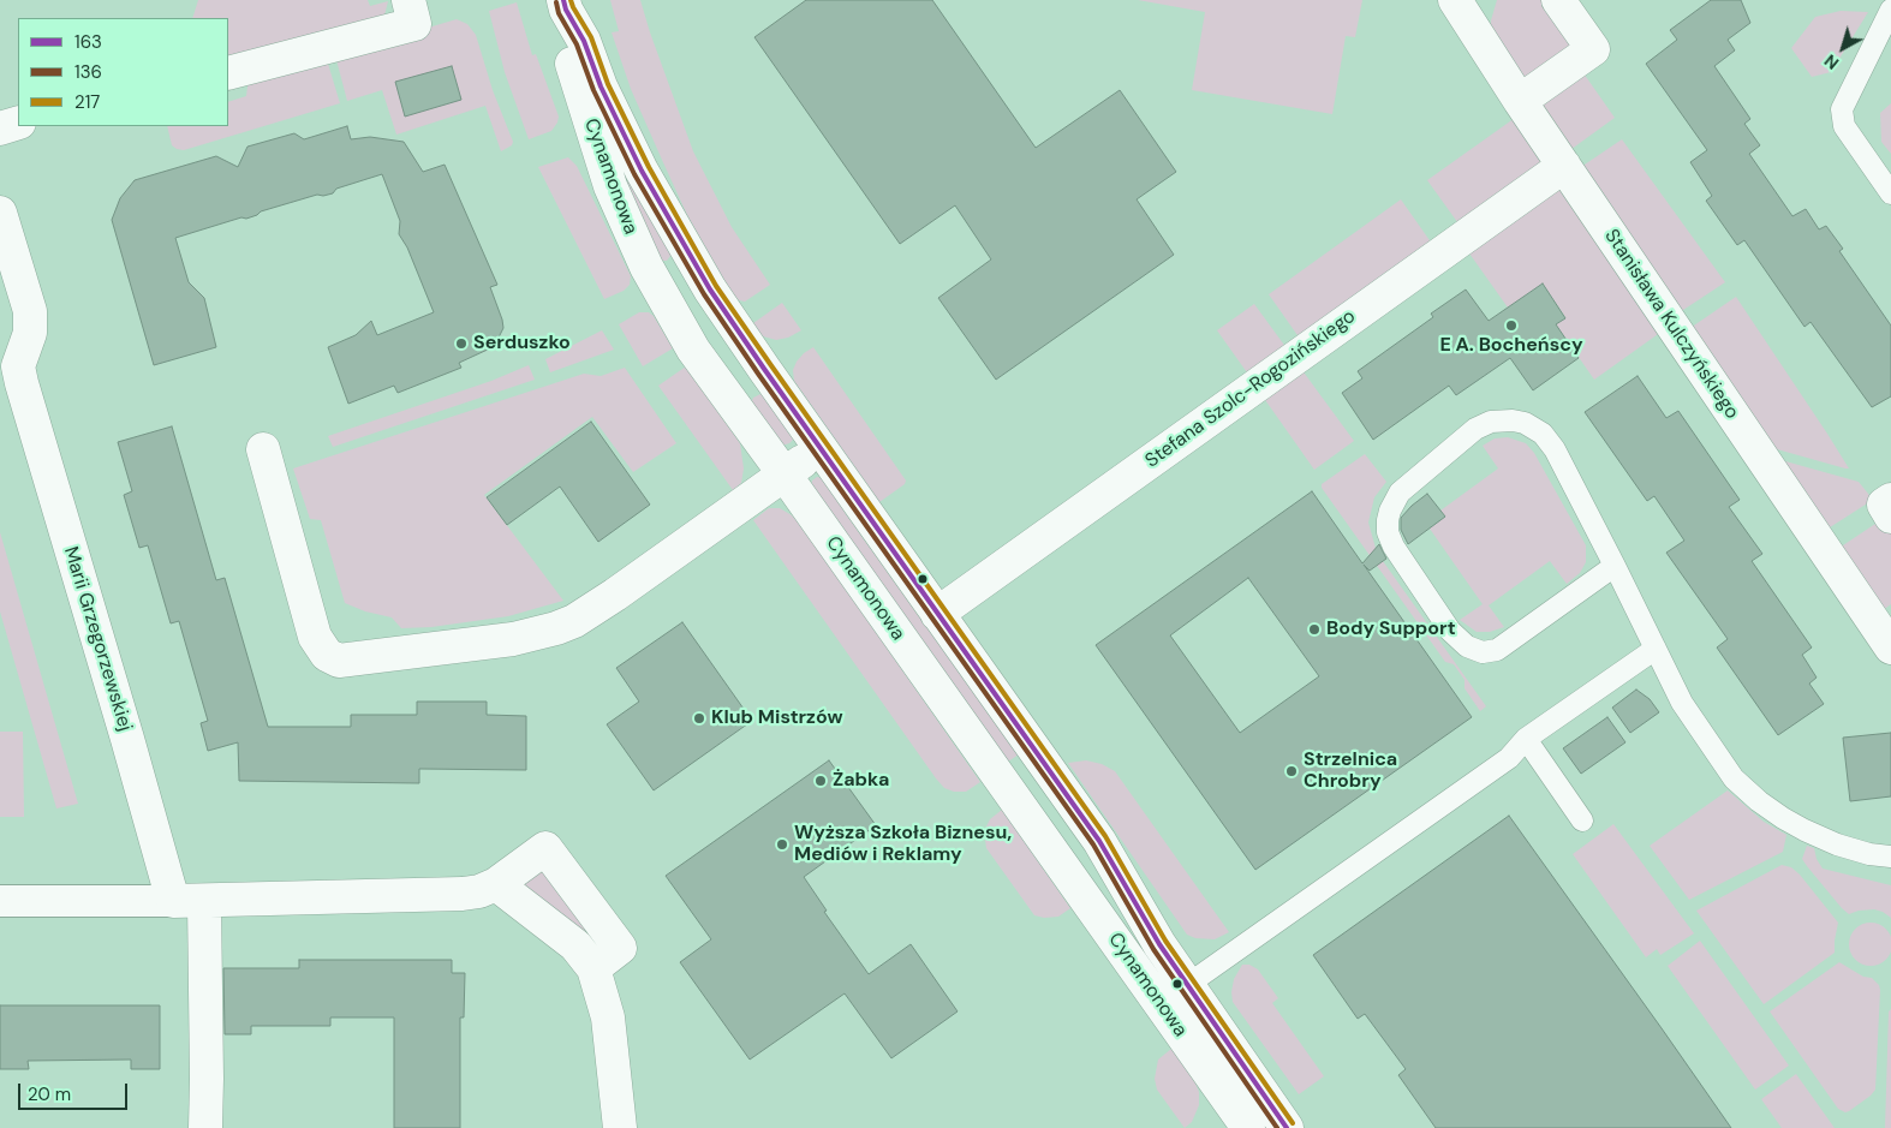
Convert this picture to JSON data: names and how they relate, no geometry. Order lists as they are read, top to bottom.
{
  "streets": {
    "street": [
      "Cynamonowa",
      "Stanisława Kulczyńskiego",
      "Stefana Szolc-Rogozińskiego",
      "Marii Grzegorzewskiej"
    ]
  },
  "crossings": [
    ["Cynamonowa", "Stefana Szolc-Rogozińskiego"],
    ["Stanisława Kulczyńskiego", "Stefana Szolc-Rogozińskiego"]
  ],
  "places": [
    "E A. Bocheńscy",
    "Serduszko",
    "Body Support",
    "Klub Mistrzów",
    "Strzelnica Chrobry",
    "Żabka",
    "Wyższa Szkoła Biznesu, Mediów i Reklamy"
  ],
  "lines": ["transit line 163", "transit line 217", "transit line 136"],
  "legend": ["163", "136", "217"],
  "scale_bar": "20 m",
  "north": "bottom left"
}
